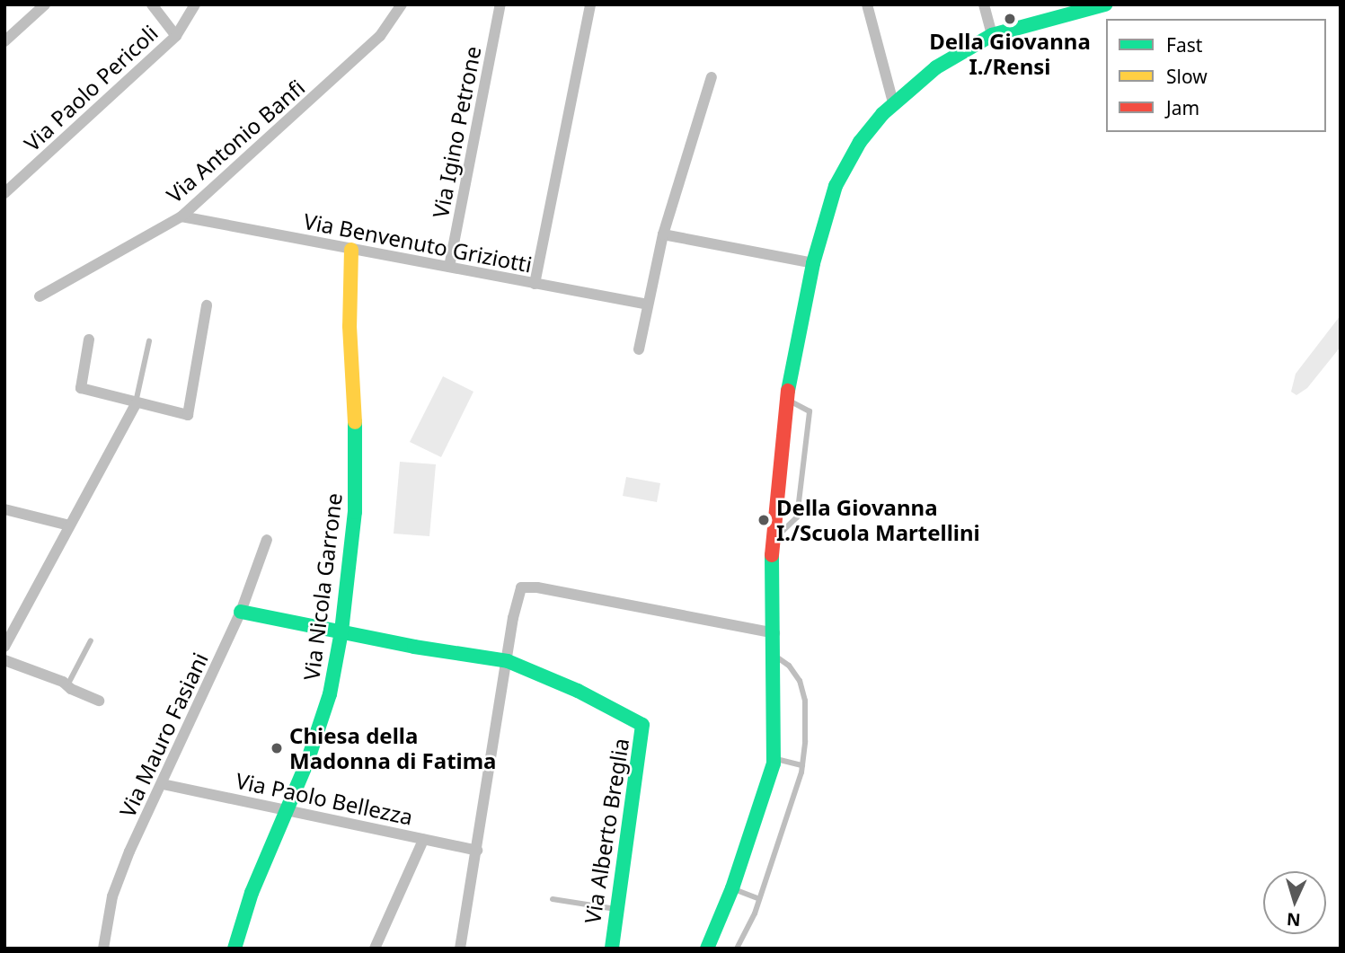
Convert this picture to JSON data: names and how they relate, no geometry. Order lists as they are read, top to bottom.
{
  "streets": {
    "street": [
      "Via Paolo Pericoli",
      "Via Igino Petrone",
      "Via Antonio Banfi",
      "Via Benvenuto Griziotti",
      "Via Nicola Garrone",
      "Via Mauro Fasiani",
      "Via Paolo Bellezza",
      "Via Alberto Breglia"
    ]
  },
  "crossings": [
    ["Via Igino Petrone", "Via Benvenuto Griziotti"],
    ["Via Antonio Banfi", "Via Benvenuto Griziotti"],
    ["Via Benvenuto Griziotti", "Via Nicola Garrone"],
    ["Via Nicola Garrone", "Via Paolo Bellezza"],
    ["Via Nicola Garrone", "Via Alberto Breglia"],
    ["Via Mauro Fasiani", "Via Paolo Bellezza"],
    ["Via Mauro Fasiani", "Via Alberto Breglia"]
  ],
  "places": ["Della Giovanna I./Rensi", "Della Giovanna I./Scuola Martellini", "Chiesa della Madonna di Fatima"],
  "legend": ["Fast", "Slow", "Jam"],
  "north": "bottom"
}
